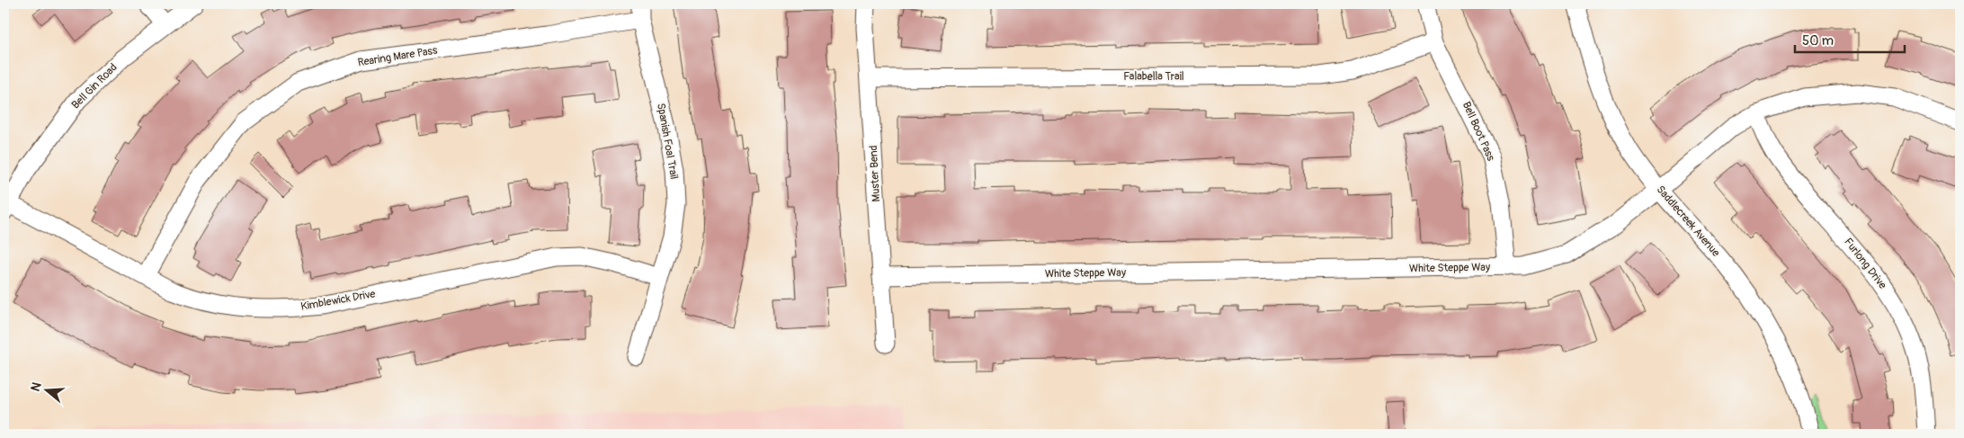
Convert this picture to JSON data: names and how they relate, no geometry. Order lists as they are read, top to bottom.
{
  "streets": {
    "street": [
      "Rearing Mare Pass",
      "Falabella Trail",
      "Bell Gin Road",
      "Bell Boot Pass",
      "Spanish Foal Trail",
      "Muster Bend",
      "Saddlecreek Avenue",
      "Furlong Drive",
      "White Steppe Way",
      "Kimblewick Drive"
    ]
  },
  "crossings": [
    ["Rearing Mare Pass", "Spanish Foal Trail"],
    ["Rearing Mare Pass", "Kimblewick Drive"],
    ["Falabella Trail", "Bell Boot Pass"],
    ["Falabella Trail", "Muster Bend"],
    ["Bell Gin Road", "Kimblewick Drive"],
    ["Bell Boot Pass", "White Steppe Way"],
    ["Spanish Foal Trail", "Kimblewick Drive"],
    ["Muster Bend", "White Steppe Way"],
    ["Saddlecreek Avenue", "White Steppe Way"],
    ["Furlong Drive", "White Steppe Way"]
  ],
  "scale_bar": "50 m",
  "north": "left"
}
